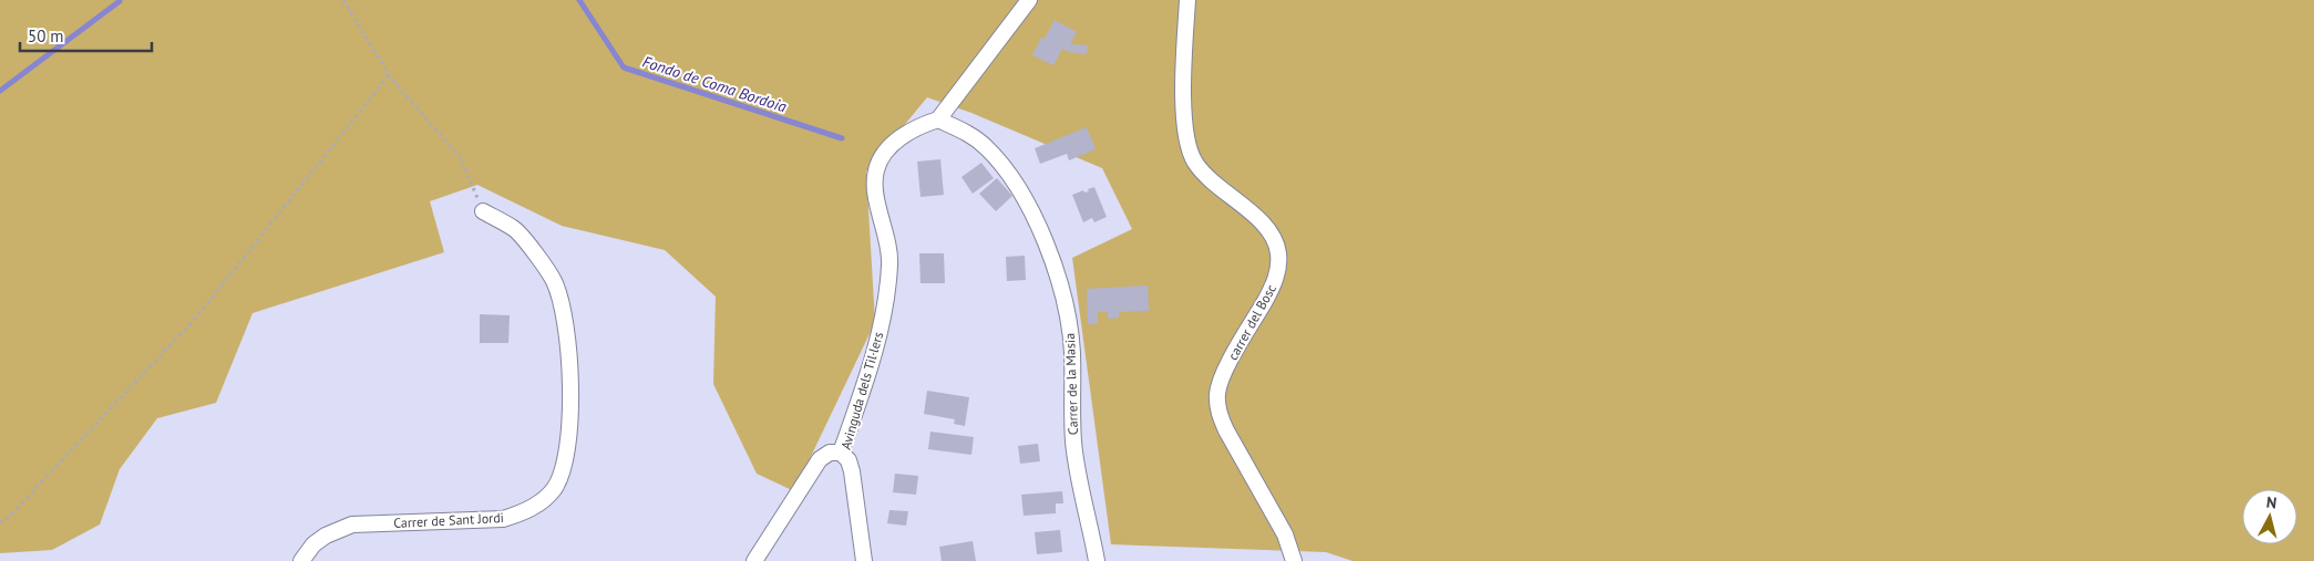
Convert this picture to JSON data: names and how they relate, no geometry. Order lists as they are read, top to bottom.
{
  "streets": {
    "street": [
      "carrer del Bosc",
      "Carrer de la Masia",
      "Avinguda dels Til·lers",
      "Carrer de Sant Jordi"
    ]
  },
  "crossings": [
    ["Carrer de la Masia", "Avinguda dels Til·lers"]
  ],
  "water": ["Fondo de Coma Bordoia"],
  "scale_bar": "50 m",
  "north": "top"
}
